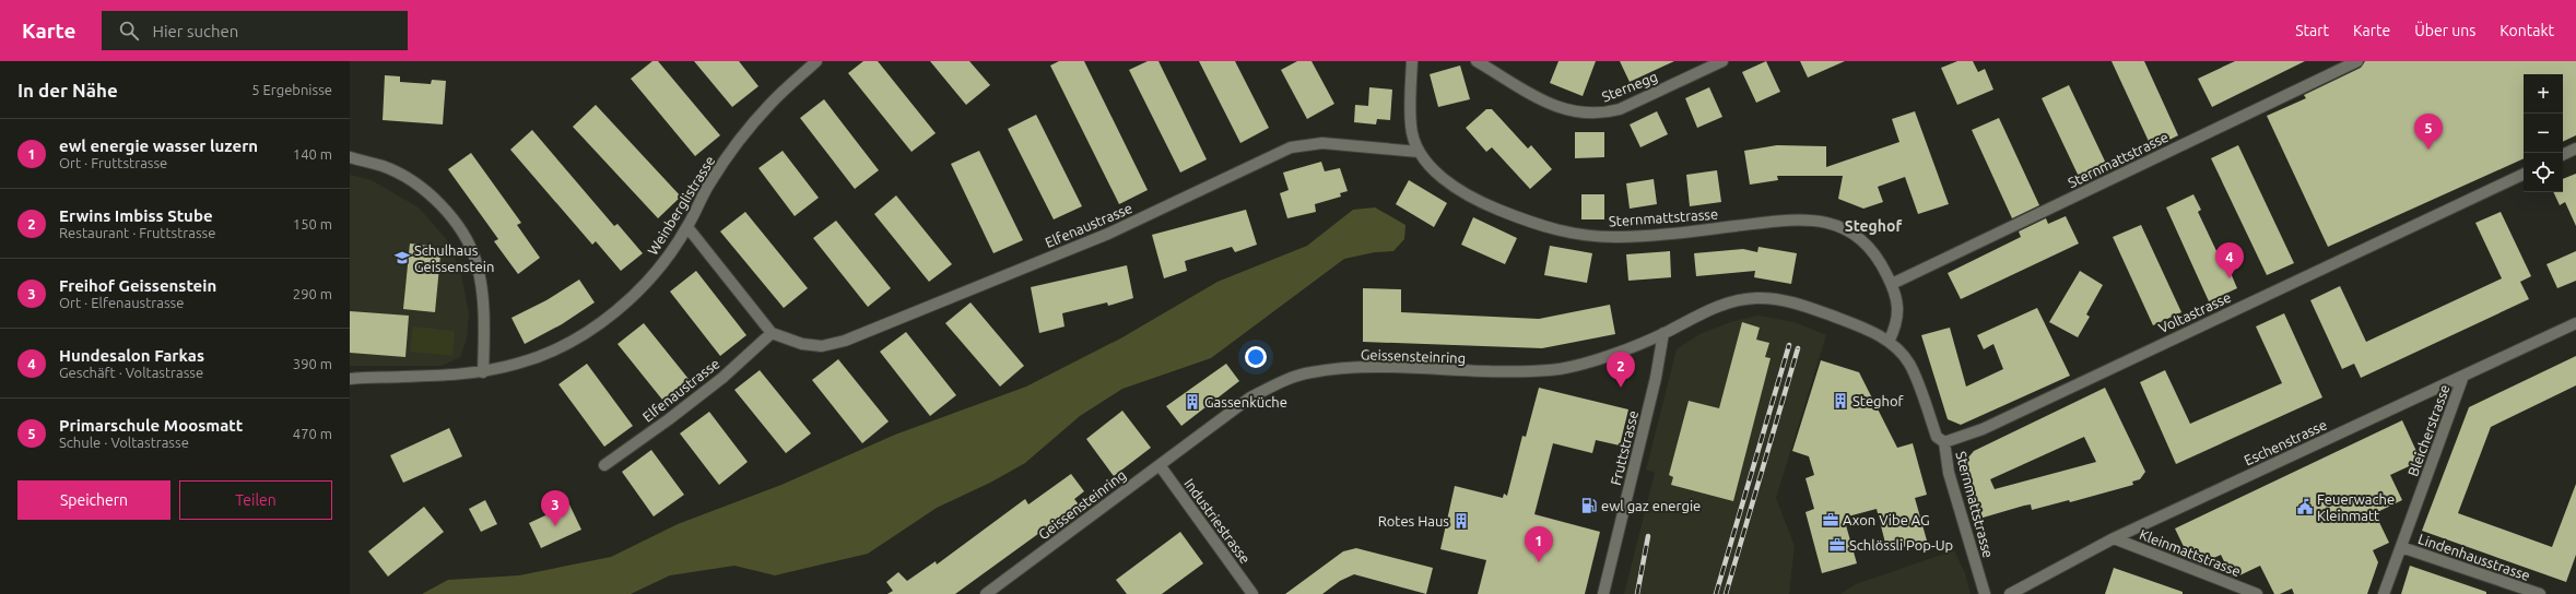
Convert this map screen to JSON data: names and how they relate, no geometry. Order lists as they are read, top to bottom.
{
  "streets": {
    "street": [
      "Sternegg",
      "Sternmattstrasse",
      "Weinberglistrasse",
      "Elfenaustrasse",
      "Voltastrasse",
      "Geissensteinring",
      "Bleicherstrasse",
      "Eschenstrasse",
      "Fruttstrasse",
      "Industriestrasse",
      "Kleinmattstrasse",
      "Lindenhausstrasse"
    ]
  },
  "crossings": [
    ["Sternmattstrasse", "Elfenaustrasse"],
    ["Sternmattstrasse", "Voltastrasse"],
    ["Sternmattstrasse", "Geissensteinring"],
    ["Weinberglistrasse", "Elfenaustrasse"],
    ["Geissensteinring", "Fruttstrasse"],
    ["Geissensteinring", "Industriestrasse"],
    ["Bleicherstrasse", "Eschenstrasse"],
    ["Bleicherstrasse", "Lindenhausstrasse"],
    ["Eschenstrasse", "Kleinmattstrasse"]
  ],
  "districts": ["Steghof"],
  "places": {
    "school or university": ["Schulhaus Geissenstein"],
    "building": ["Steghof", "Gassenküche", "Rotes Haus"],
    "fuel station": ["ewl gaz energie"],
    "public building": ["Feuerwache Kleinmatt"],
    "office": ["Axon Vibe AG", "Schlössli Pop-Up"]
  },
  "page": {
    "header": "Karte",
    "search": "Hier suchen",
    "nav": [
      "Start",
      "Karte",
      "Über uns",
      "Kontakt"
    ],
    "heading": ["In der Nähe", "5 Ergebnisse"],
    "map_buttons": ["+", "−"],
    "pins": [
      "5",
      "4",
      "2",
      "3",
      "1"
    ],
    "list": [
      {
        "mark": "1",
        "name": "ewl energie wasser luzern",
        "note": "Ort · Fruttstrasse",
        "value": "140 m"
      },
      {
        "mark": "2",
        "name": "Erwins Imbiss Stube",
        "note": "Restaurant · Fruttstrasse",
        "value": "150 m"
      },
      {
        "mark": "3",
        "name": "Freihof Geissenstein",
        "note": "Ort · Elfenaustrasse",
        "value": "290 m"
      },
      {
        "mark": "4",
        "name": "Hundesalon Farkas",
        "note": "Geschäft · Voltastrasse",
        "value": "390 m"
      },
      {
        "mark": "5",
        "name": "Primarschule Moosmatt",
        "note": "Schule · Voltastrasse",
        "value": "470 m"
      }
    ],
    "buttons": ["Speichern", "Teilen"]
  }
}
